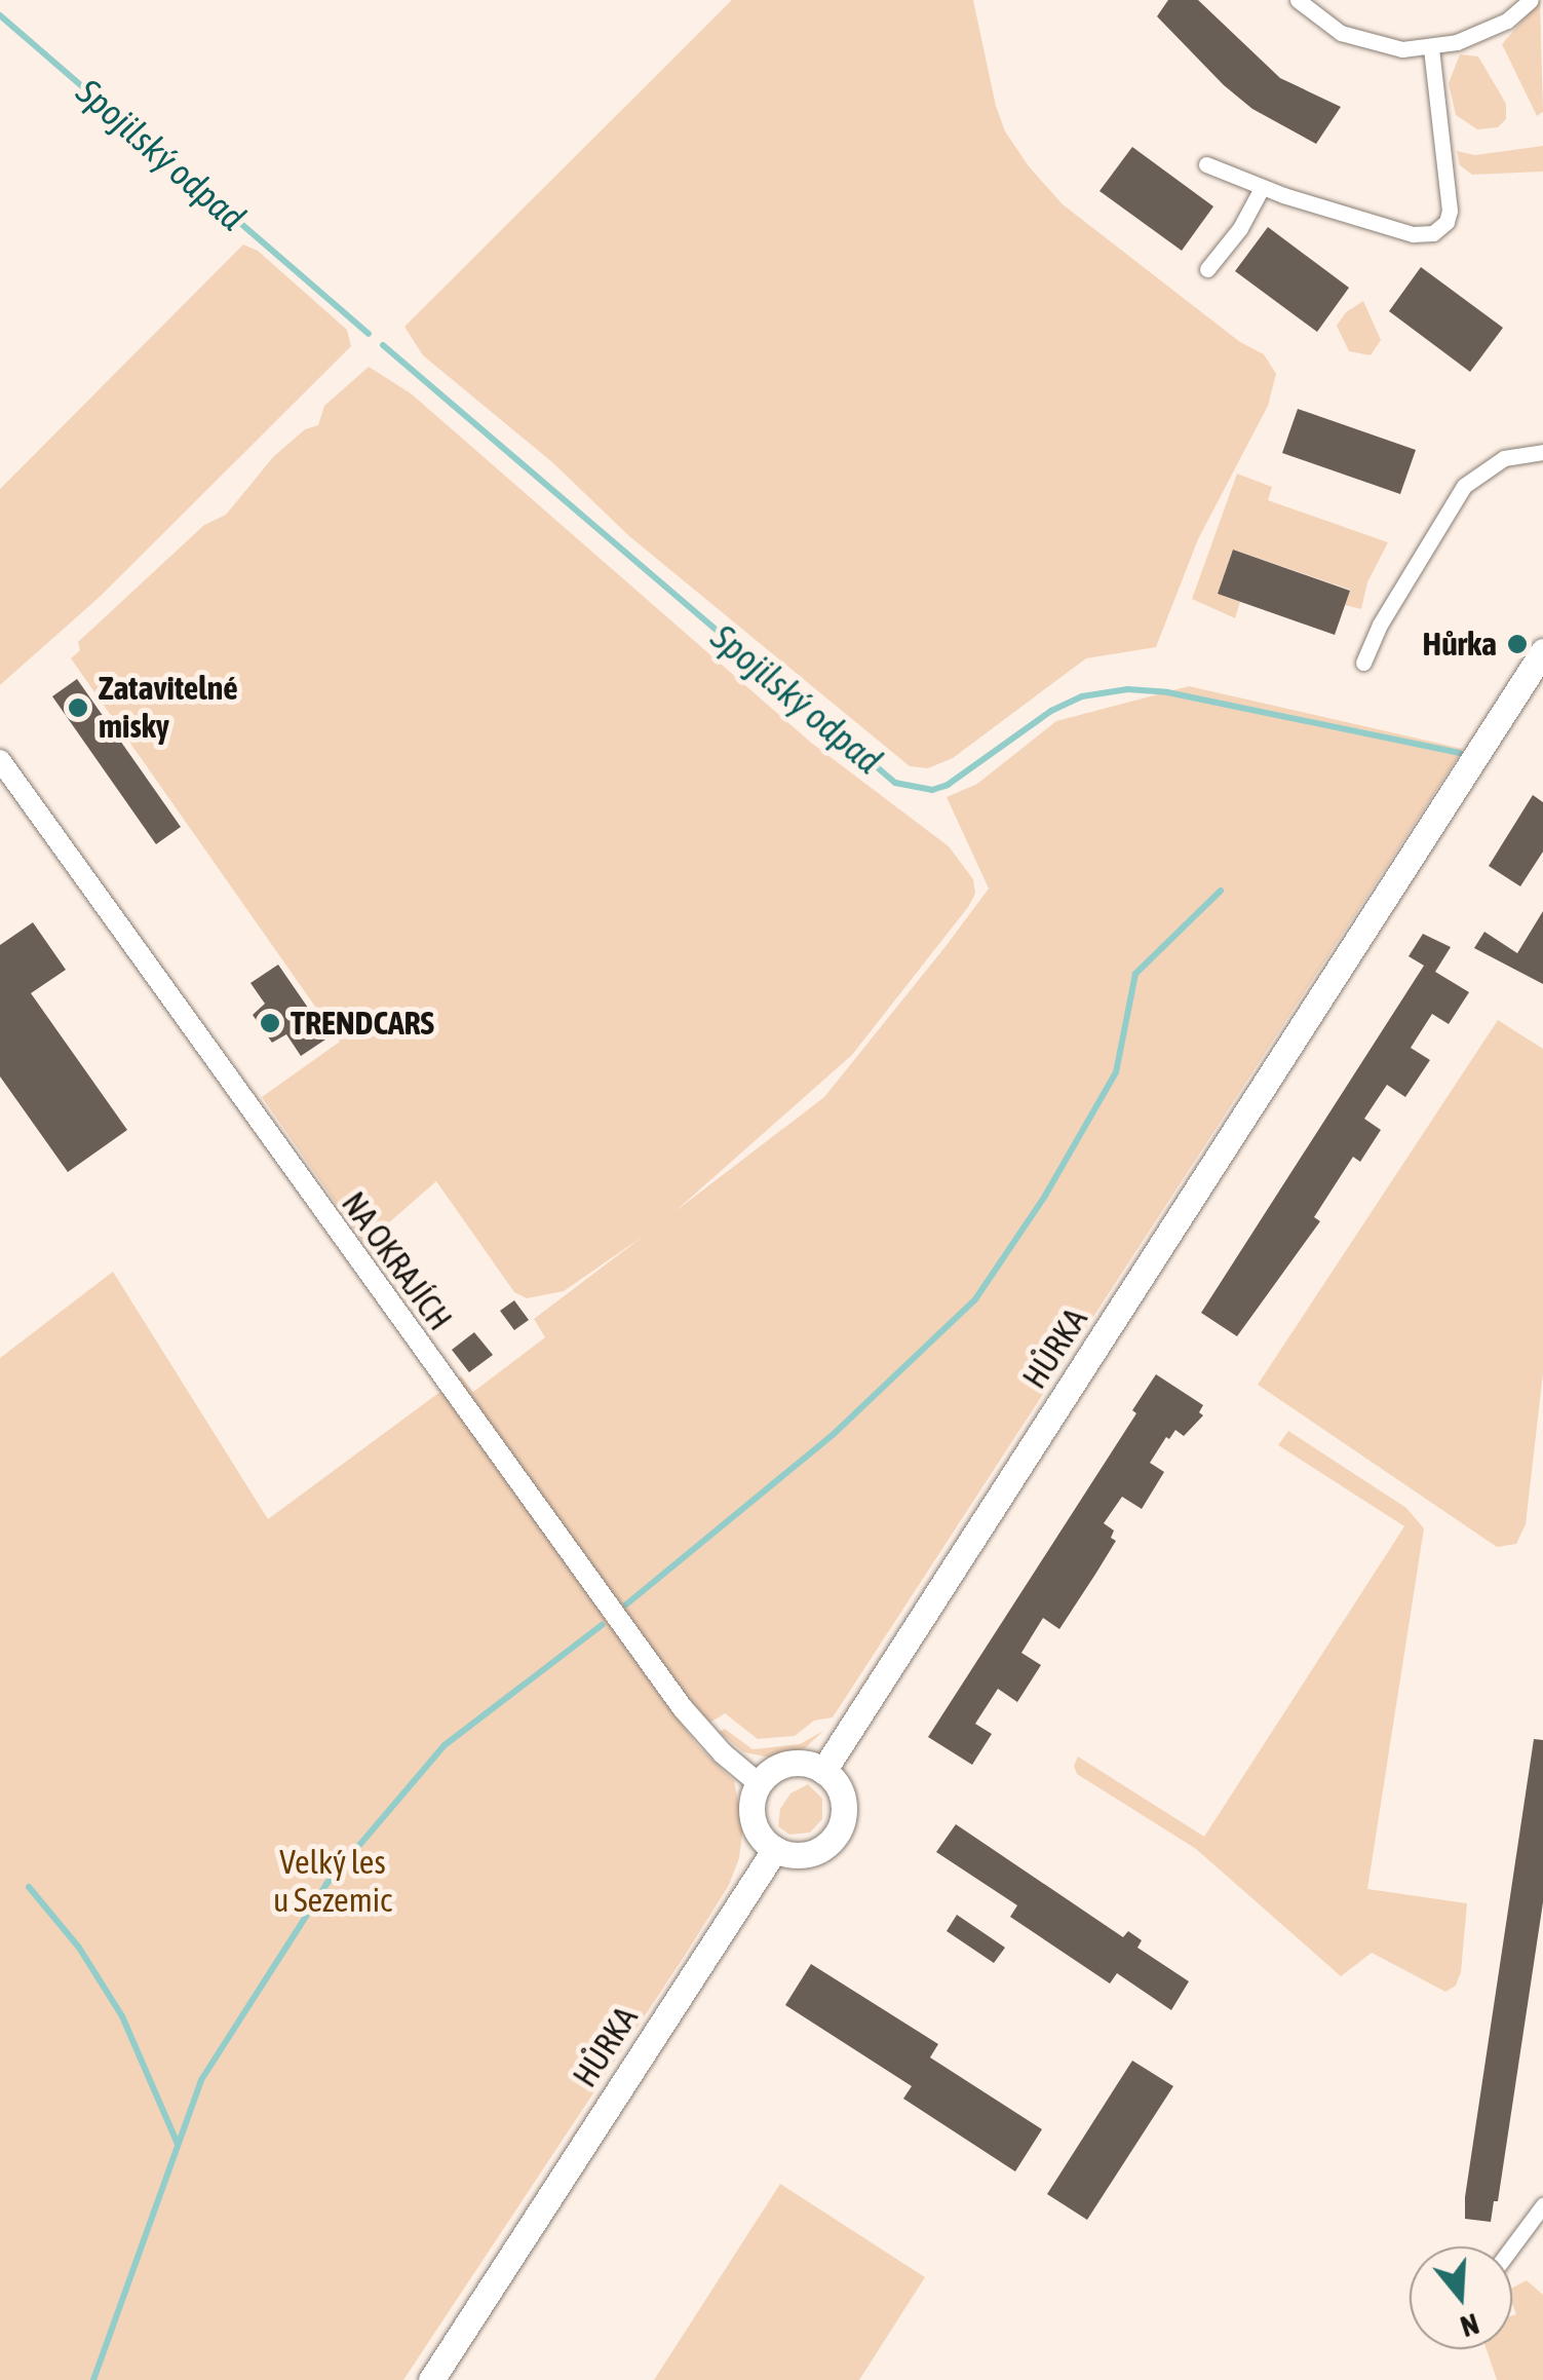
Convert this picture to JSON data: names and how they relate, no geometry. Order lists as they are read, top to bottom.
{
  "streets": {
    "main road": ["HŮRKA"],
    "street": ["NA OKRAJÍCH"]
  },
  "crossings": [
    ["NA OKRAJÍCH", "HŮRKA"]
  ],
  "water": ["Spojilský odpad"],
  "parks": ["Velký les u Sezemic"],
  "places": ["Hůrka", "Zatavitelné misky", "TRENDCARS"],
  "north": "bottom"
}
